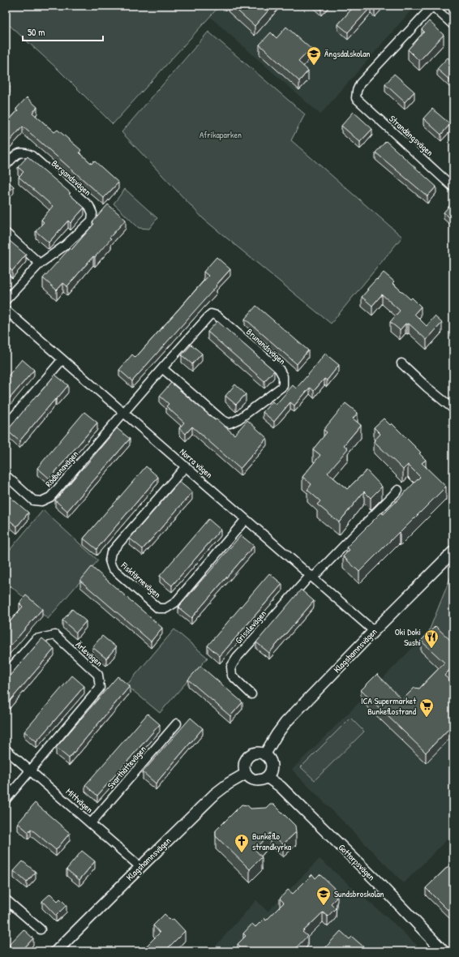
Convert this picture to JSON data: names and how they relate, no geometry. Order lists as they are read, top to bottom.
{
  "streets": {
    "street": [
      "Strandängsvägen",
      "Bergandsvägen",
      "Brunandsvägen",
      "Norra vägen",
      "Rödbenavägen",
      "Fisktärnevägen",
      "Grisslevägen",
      "Klagshamnsvägen",
      "Ärlevägen",
      "Svarthättevägen",
      "Mittvägen",
      "Gottorpsvägen"
    ]
  },
  "crossings": [
    ["Brunandsvägen", "Norra vägen"],
    ["Brunandsvägen", "Rödbenavägen"],
    ["Norra vägen", "Rödbenavägen"],
    ["Norra vägen", "Fisktärnevägen"],
    ["Norra vägen", "Grisslevägen"],
    ["Norra vägen", "Klagshamnsvägen"],
    ["Klagshamnsvägen", "Mittvägen"],
    ["Klagshamnsvägen", "Gottorpsvägen"],
    ["Ärlevägen", "Mittvägen"],
    ["Svarthättevägen", "Mittvägen"]
  ],
  "parks": ["Afrikaparken"],
  "places": {
    "school or university": ["Ängsdalskolan", "Sundsbroskolan"],
    "restaurant": ["Oki Doki Sushi"],
    "supermarket": ["ICA Supermarket Bunkeflostrand"],
    "church": ["Bunkeflo strandkyrka"]
  },
  "scale_bar": "50 m"
}
